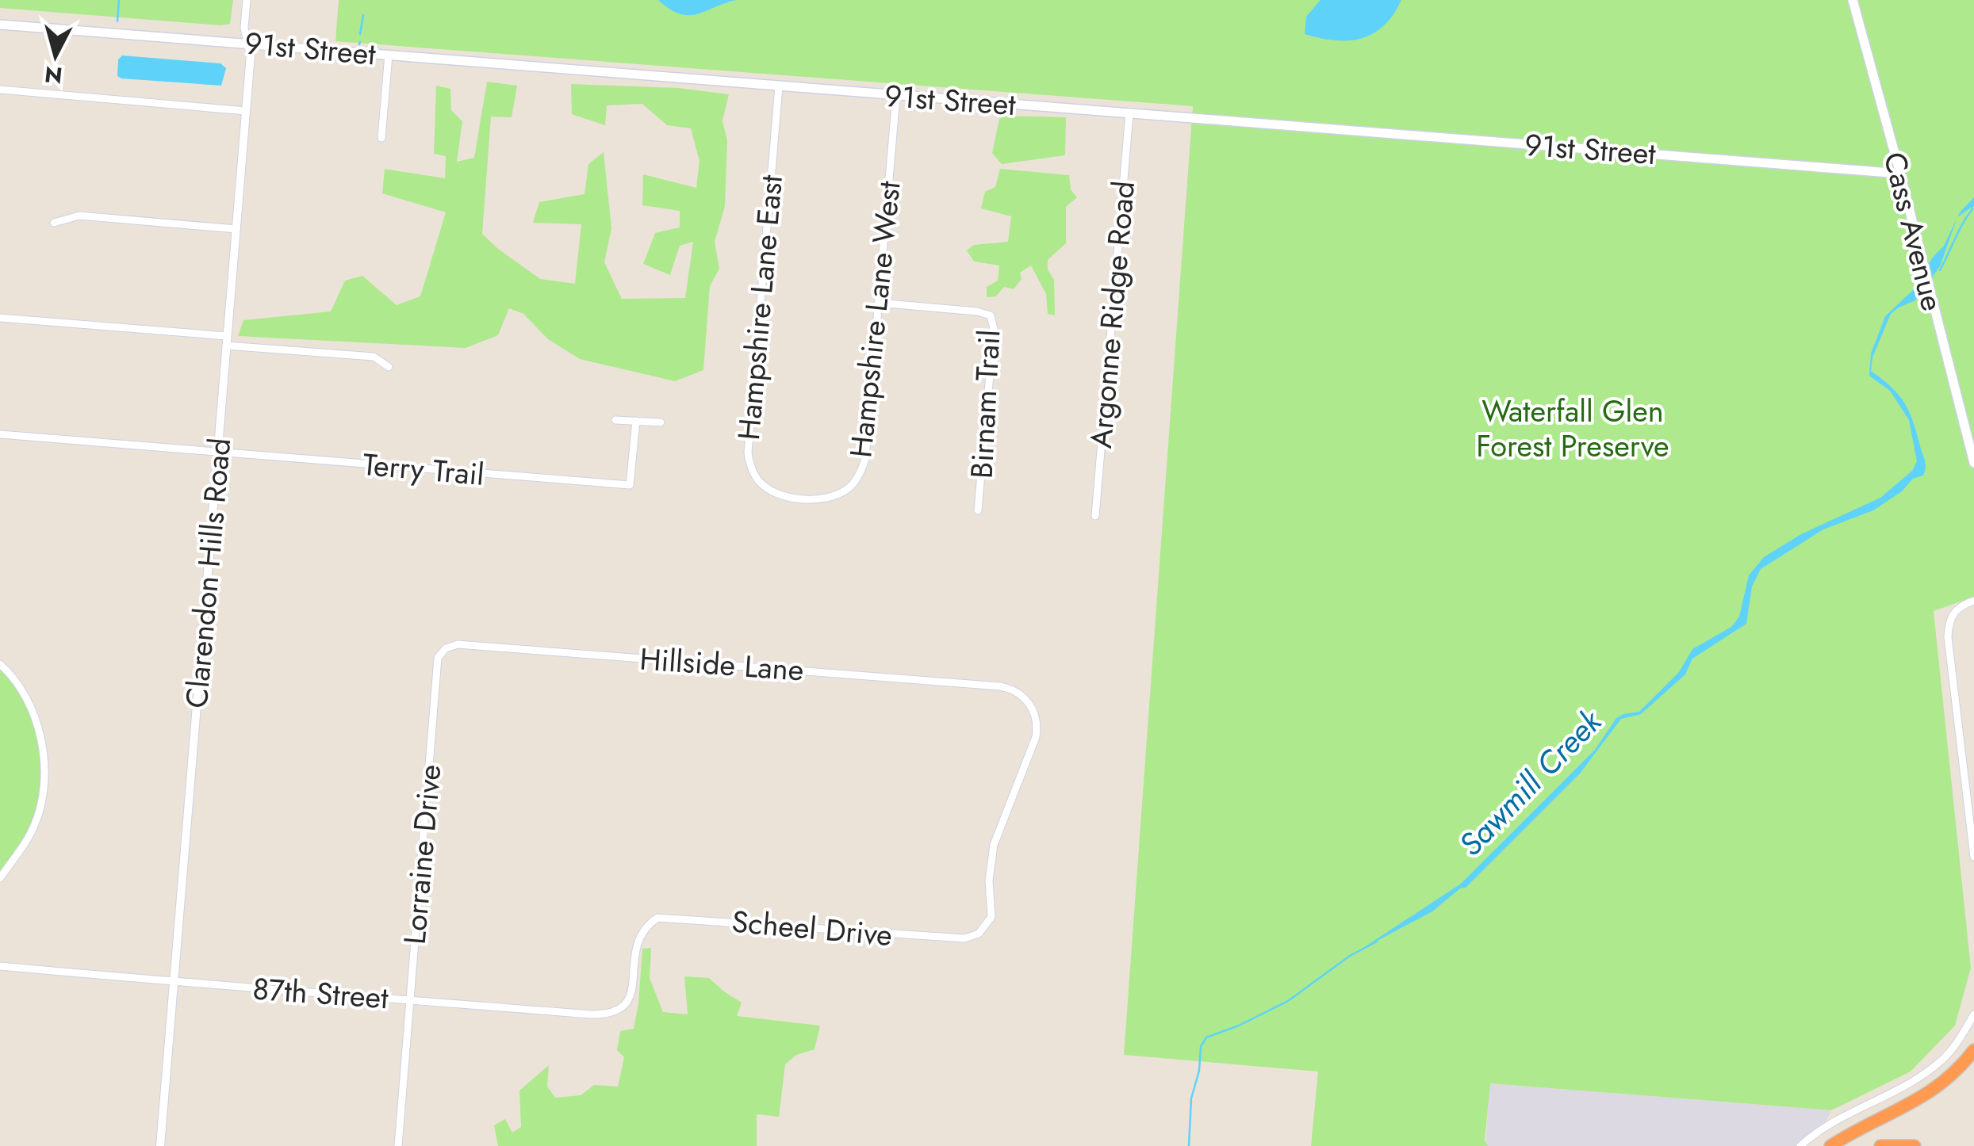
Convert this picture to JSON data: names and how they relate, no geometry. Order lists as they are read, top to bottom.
{
  "streets": {
    "main road": ["91st Street", "Cass Avenue"],
    "street": [
      "Hampshire Lane East",
      "Argonne Ridge Road",
      "Hampshire Lane West",
      "Birnam Trail",
      "Terry Trail",
      "Clarendon Hills Road",
      "Hillside Lane",
      "Lorraine Drive",
      "Scheel Drive",
      "87th Street"
    ]
  },
  "crossings": [
    ["91st Street", "Cass Avenue"],
    ["91st Street", "Hampshire Lane East"],
    ["91st Street", "Argonne Ridge Road"],
    ["91st Street", "Hampshire Lane West"],
    ["91st Street", "Clarendon Hills Road"],
    ["Hampshire Lane East", "Hampshire Lane West"],
    ["Hampshire Lane West", "Birnam Trail"],
    ["Terry Trail", "Clarendon Hills Road"],
    ["Clarendon Hills Road", "87th Street"],
    ["Hillside Lane", "Lorraine Drive"],
    ["Hillside Lane", "Scheel Drive"],
    ["Lorraine Drive", "87th Street"],
    ["Scheel Drive", "87th Street"]
  ],
  "water": ["Sawmill Creek"],
  "parks": ["Waterfall Glen Forest Preserve"],
  "north": "bottom"
}
